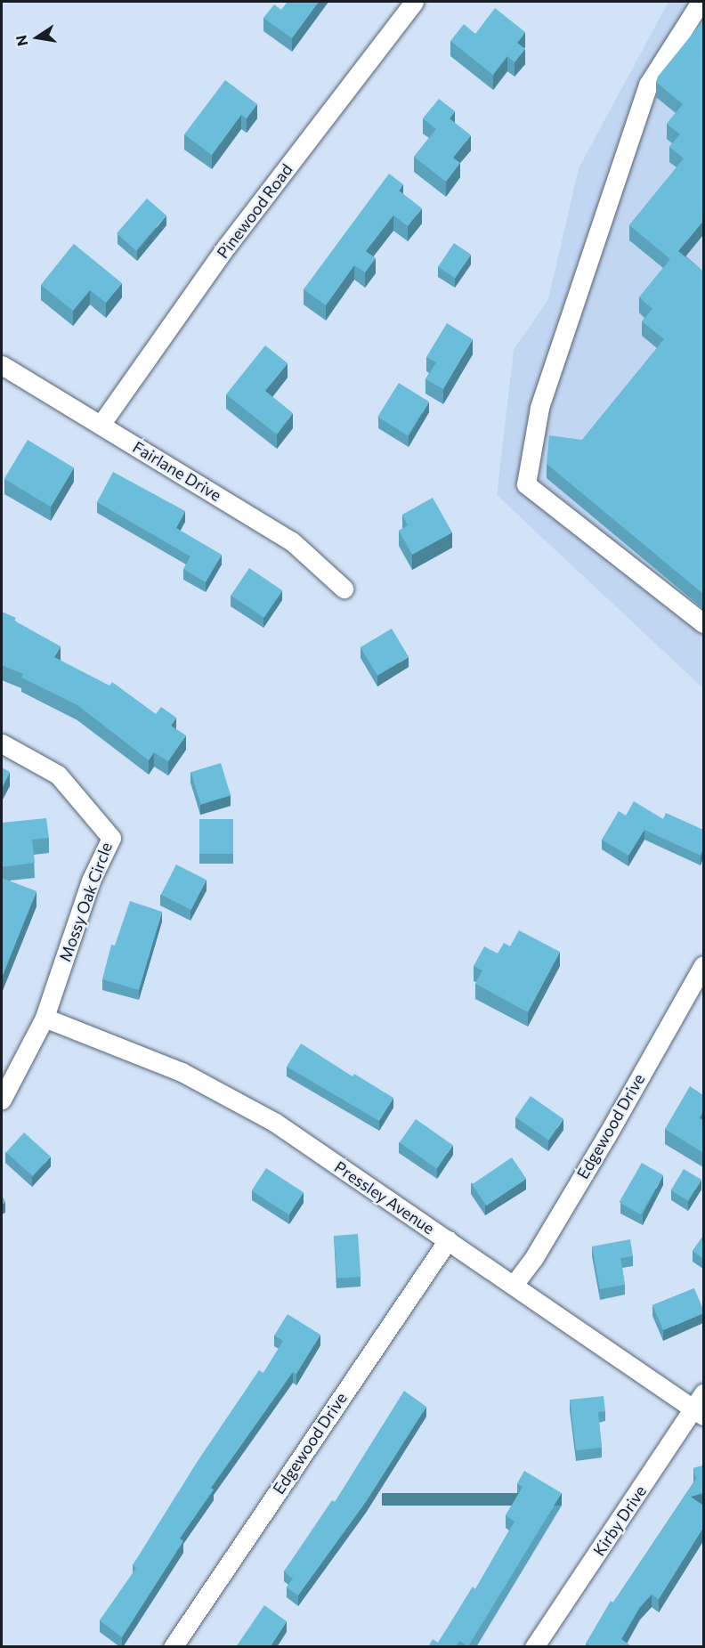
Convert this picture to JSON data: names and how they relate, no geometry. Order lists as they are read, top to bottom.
{
  "streets": {
    "street": [
      "Pinewood Road",
      "Fairlane Drive",
      "Mossy Oak Circle",
      "Edgewood Drive",
      "Pressley Avenue",
      "Kirby Drive"
    ]
  },
  "crossings": [
    ["Pinewood Road", "Fairlane Drive"],
    ["Mossy Oak Circle", "Pressley Avenue"],
    ["Edgewood Drive", "Pressley Avenue"],
    ["Pressley Avenue", "Kirby Drive"]
  ],
  "north": "left"
}
